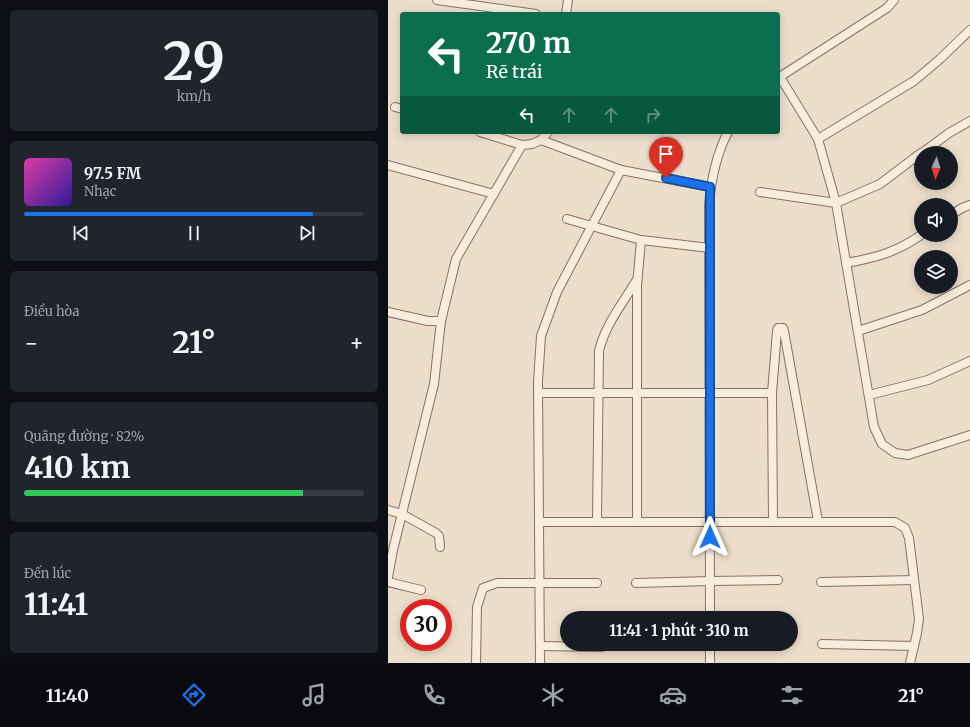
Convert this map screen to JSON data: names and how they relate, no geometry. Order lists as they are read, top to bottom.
{
  "north": "bottom",
  "page": {
    "tile": [
      ["29", "km/h"],
      "Điều hòa",
      ["Quãng đường · 82%", "410 km"],
      ["Đến lúc", "11:41"]
    ],
    "turn": ["270 m", "Rẽ trái"],
    "song": ["97.5 FM", "Nhạc"],
    "heat": ["−", "21°", "+"],
    "limit": "30",
    "trip": "11:41 · 1 phút · 310 m",
    "tabs": ["11:40", "21°"]
  }
}
